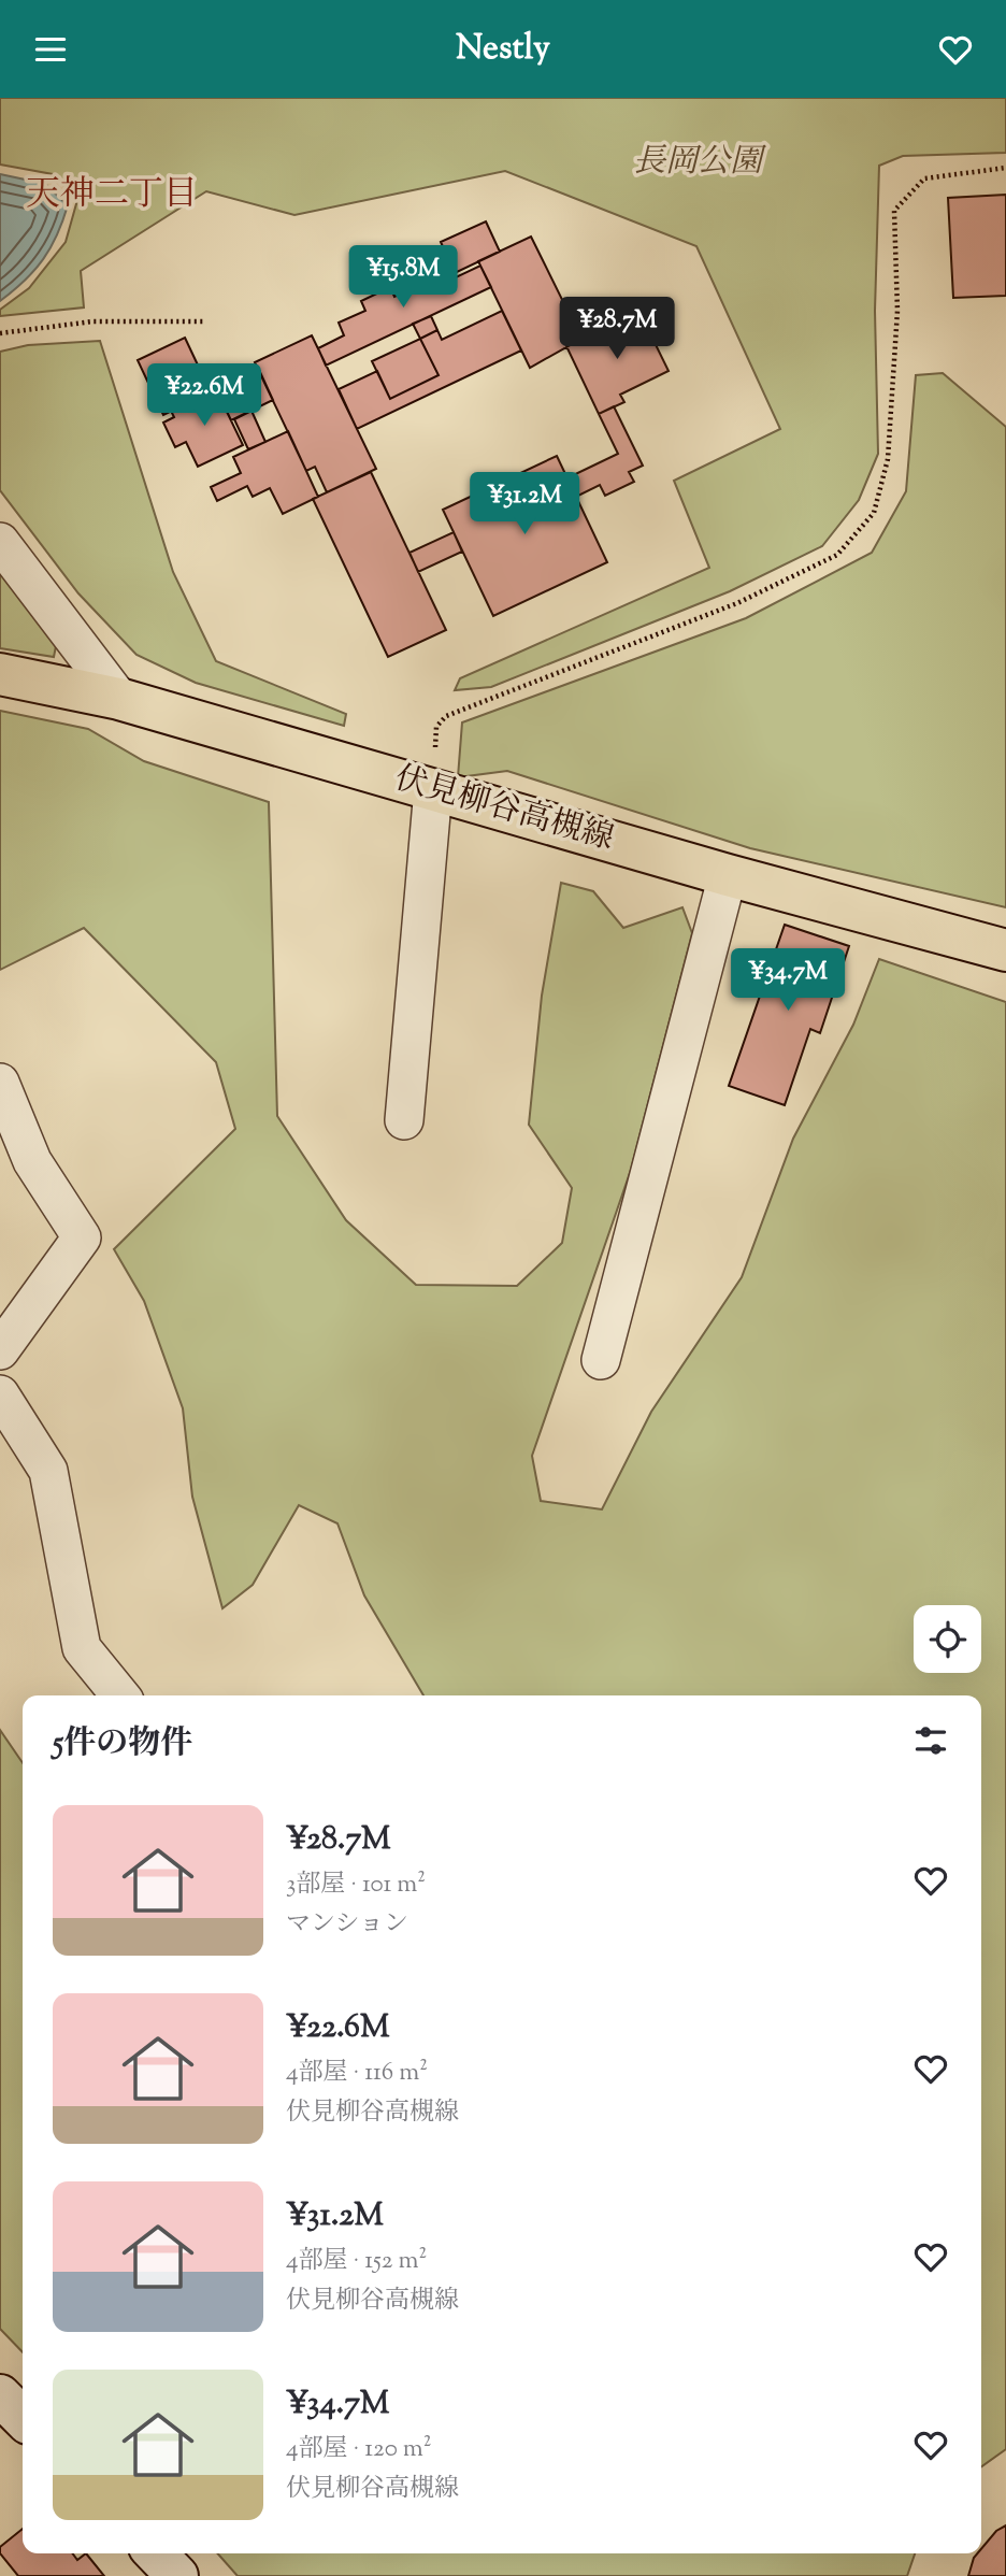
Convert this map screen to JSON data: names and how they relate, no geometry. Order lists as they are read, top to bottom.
{
  "streets": {
    "main road": ["伏見柳谷高槻線"]
  },
  "districts": ["天神二丁目"],
  "parks": ["長岡公園"],
  "page": {
    "header": "Nestly",
    "price": [
      "¥15.8M",
      "¥28.7M",
      "¥22.6M",
      "¥31.2M",
      "¥34.7M"
    ],
    "heading": "5件の物件",
    "list": [
      {
        "name": "¥28.7M",
        "note": "3部屋 · 101 m² · マンション"
      },
      {
        "name": "¥22.6M",
        "note": "4部屋 · 116 m² · 伏見柳谷高槻線"
      },
      {
        "name": "¥31.2M",
        "note": "4部屋 · 152 m² · 伏見柳谷高槻線"
      },
      {
        "name": "¥34.7M",
        "note": "4部屋 · 120 m² · 伏見柳谷高槻線"
      }
    ]
  }
}
